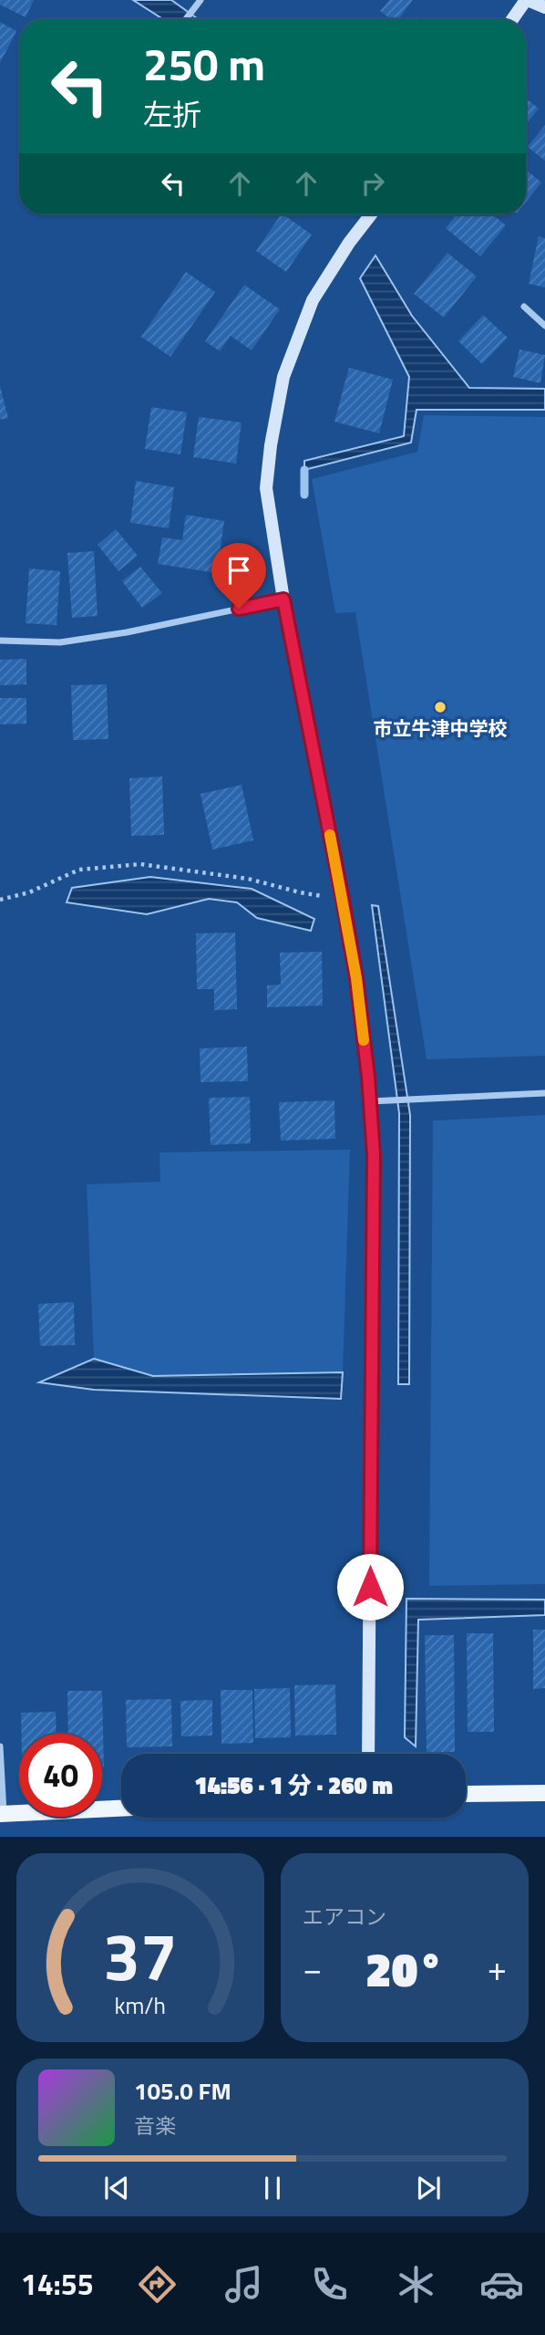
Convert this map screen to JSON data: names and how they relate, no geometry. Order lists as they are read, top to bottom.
{
  "places": ["市立牛津中学校"],
  "page": {
    "turn": ["250 m", "左折"],
    "limit": "40",
    "trip": "14:56 · 1 分 · 260 m",
    "tile": "エアコン",
    "heat": ["−", "20°", "+"],
    "song": ["105.0 FM", "音楽"],
    "tabs": "14:55",
    "gauge": ["37", "km/h"]
  }
}
